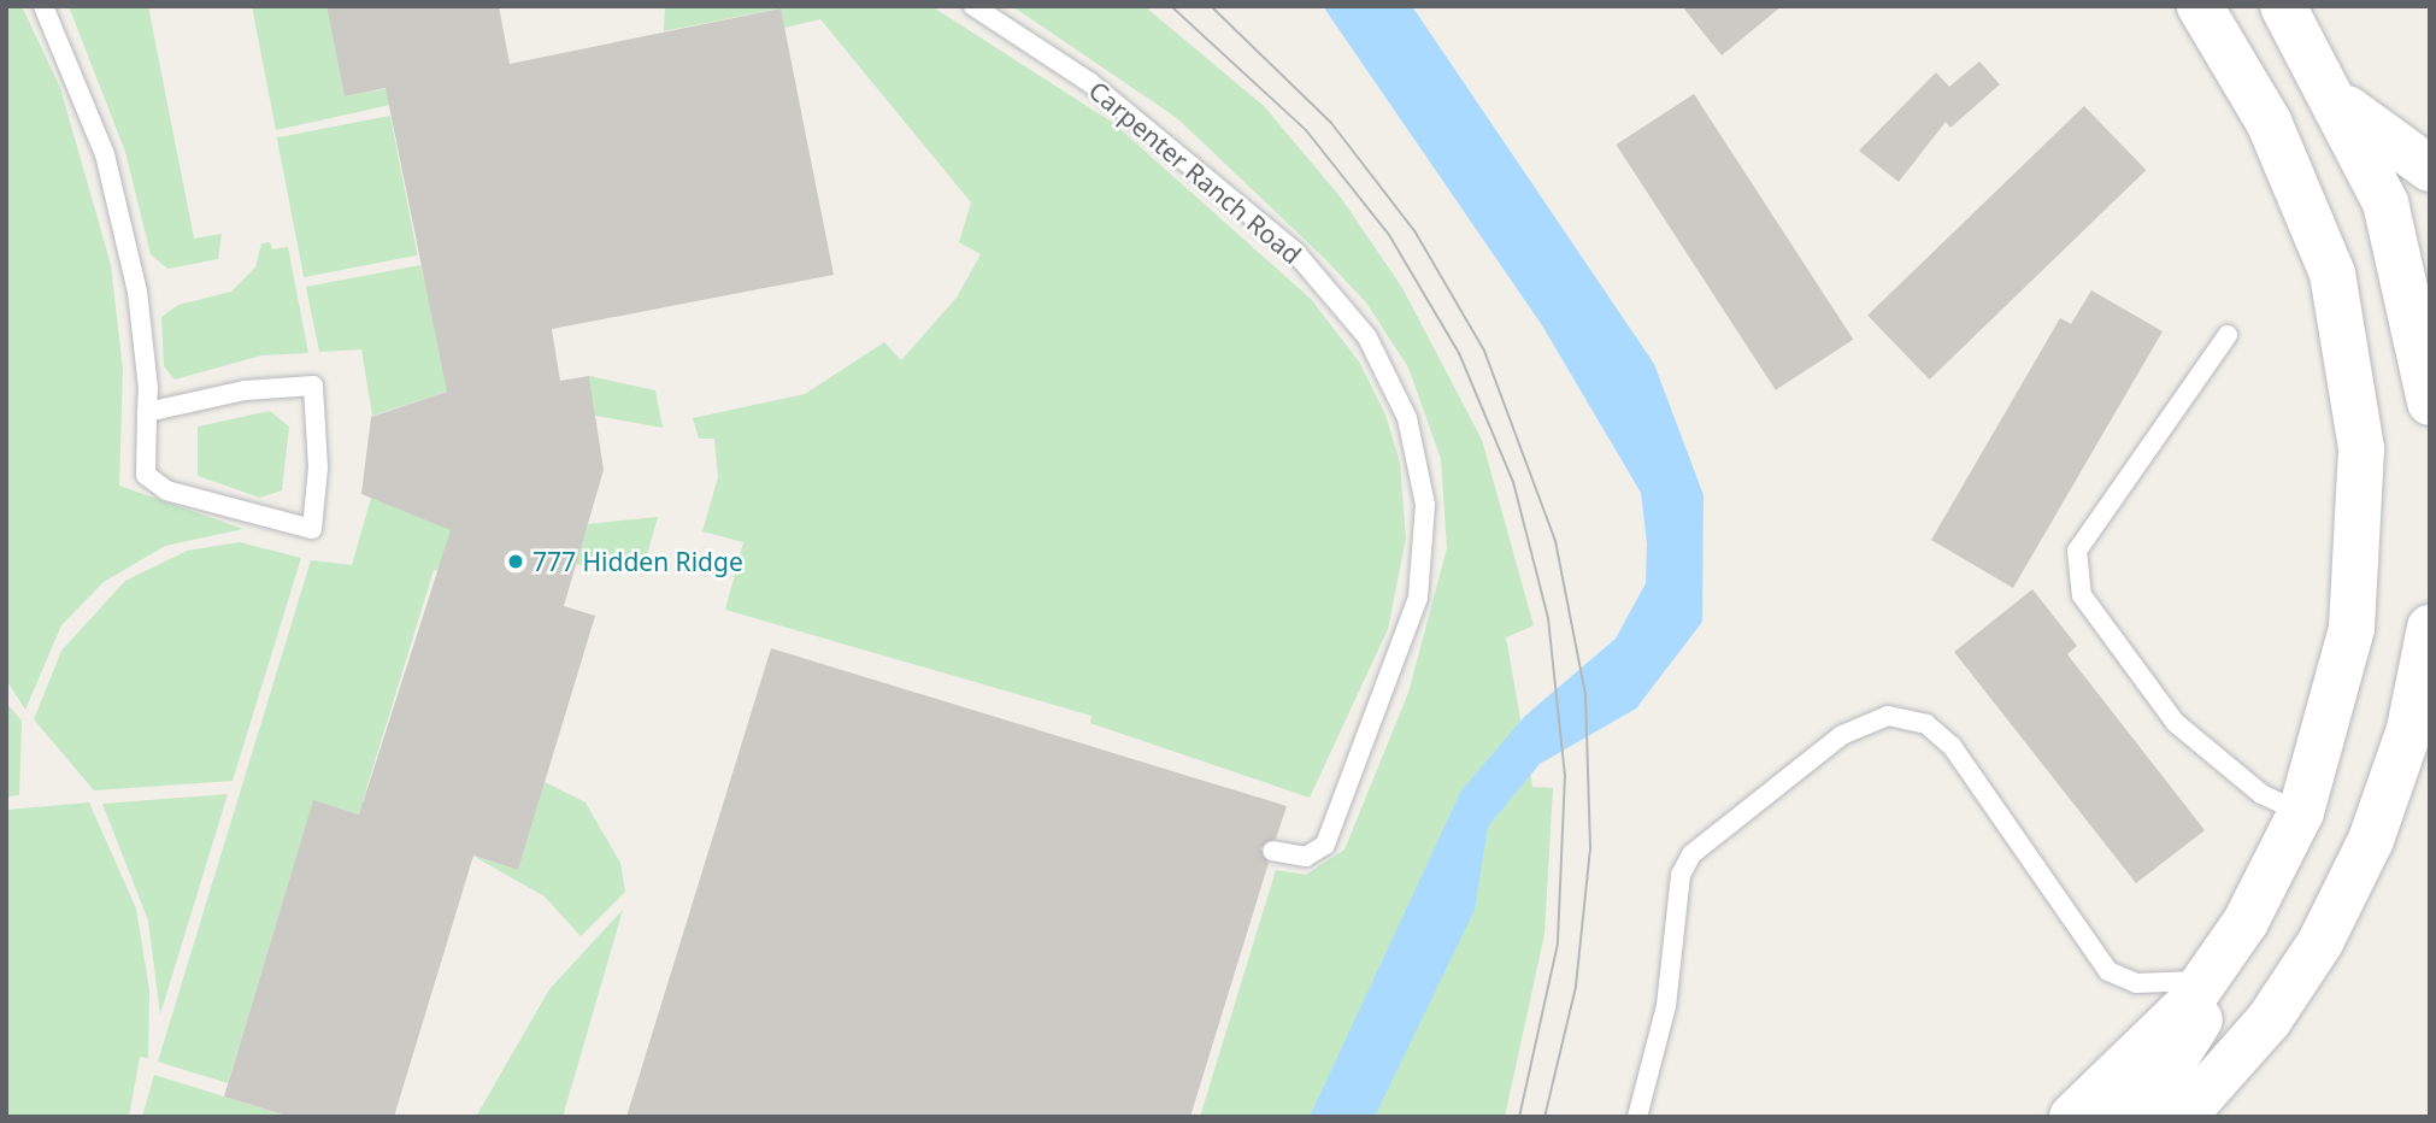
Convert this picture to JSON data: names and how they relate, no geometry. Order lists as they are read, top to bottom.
{
  "streets": {
    "lane": ["Carpenter Ranch Road"]
  },
  "places": ["777 Hidden Ridge"]
}
